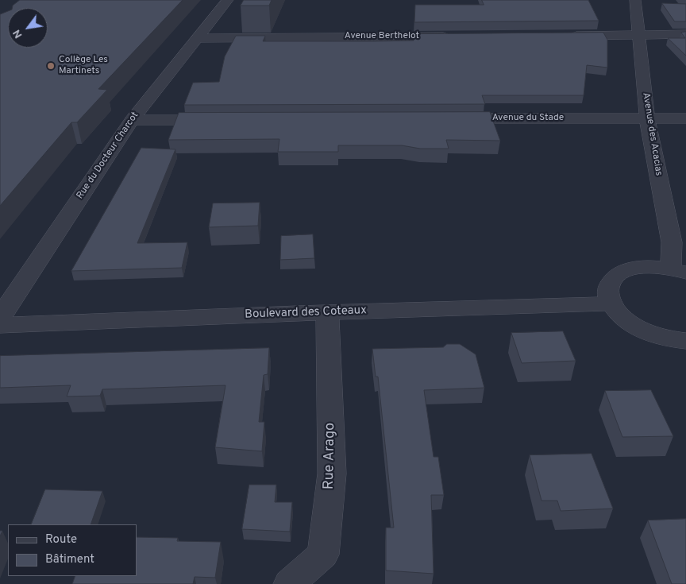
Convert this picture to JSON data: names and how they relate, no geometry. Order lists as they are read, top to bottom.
{
  "streets": {
    "street": [
      "Avenue Berthelot",
      "Avenue du Stade",
      "Avenue des Acacias",
      "Rue du Docteur Charcot",
      "Boulevard des Coteaux",
      "Rue Arago"
    ]
  },
  "crossings": [
    ["Avenue Berthelot", "Rue du Docteur Charcot"],
    ["Avenue du Stade", "Avenue des Acacias"],
    ["Boulevard des Coteaux", "Rue Arago"]
  ],
  "places": ["Collège Les Martinets"],
  "legend": ["Route", "Bâtiment"],
  "north": "bottom left"
}
